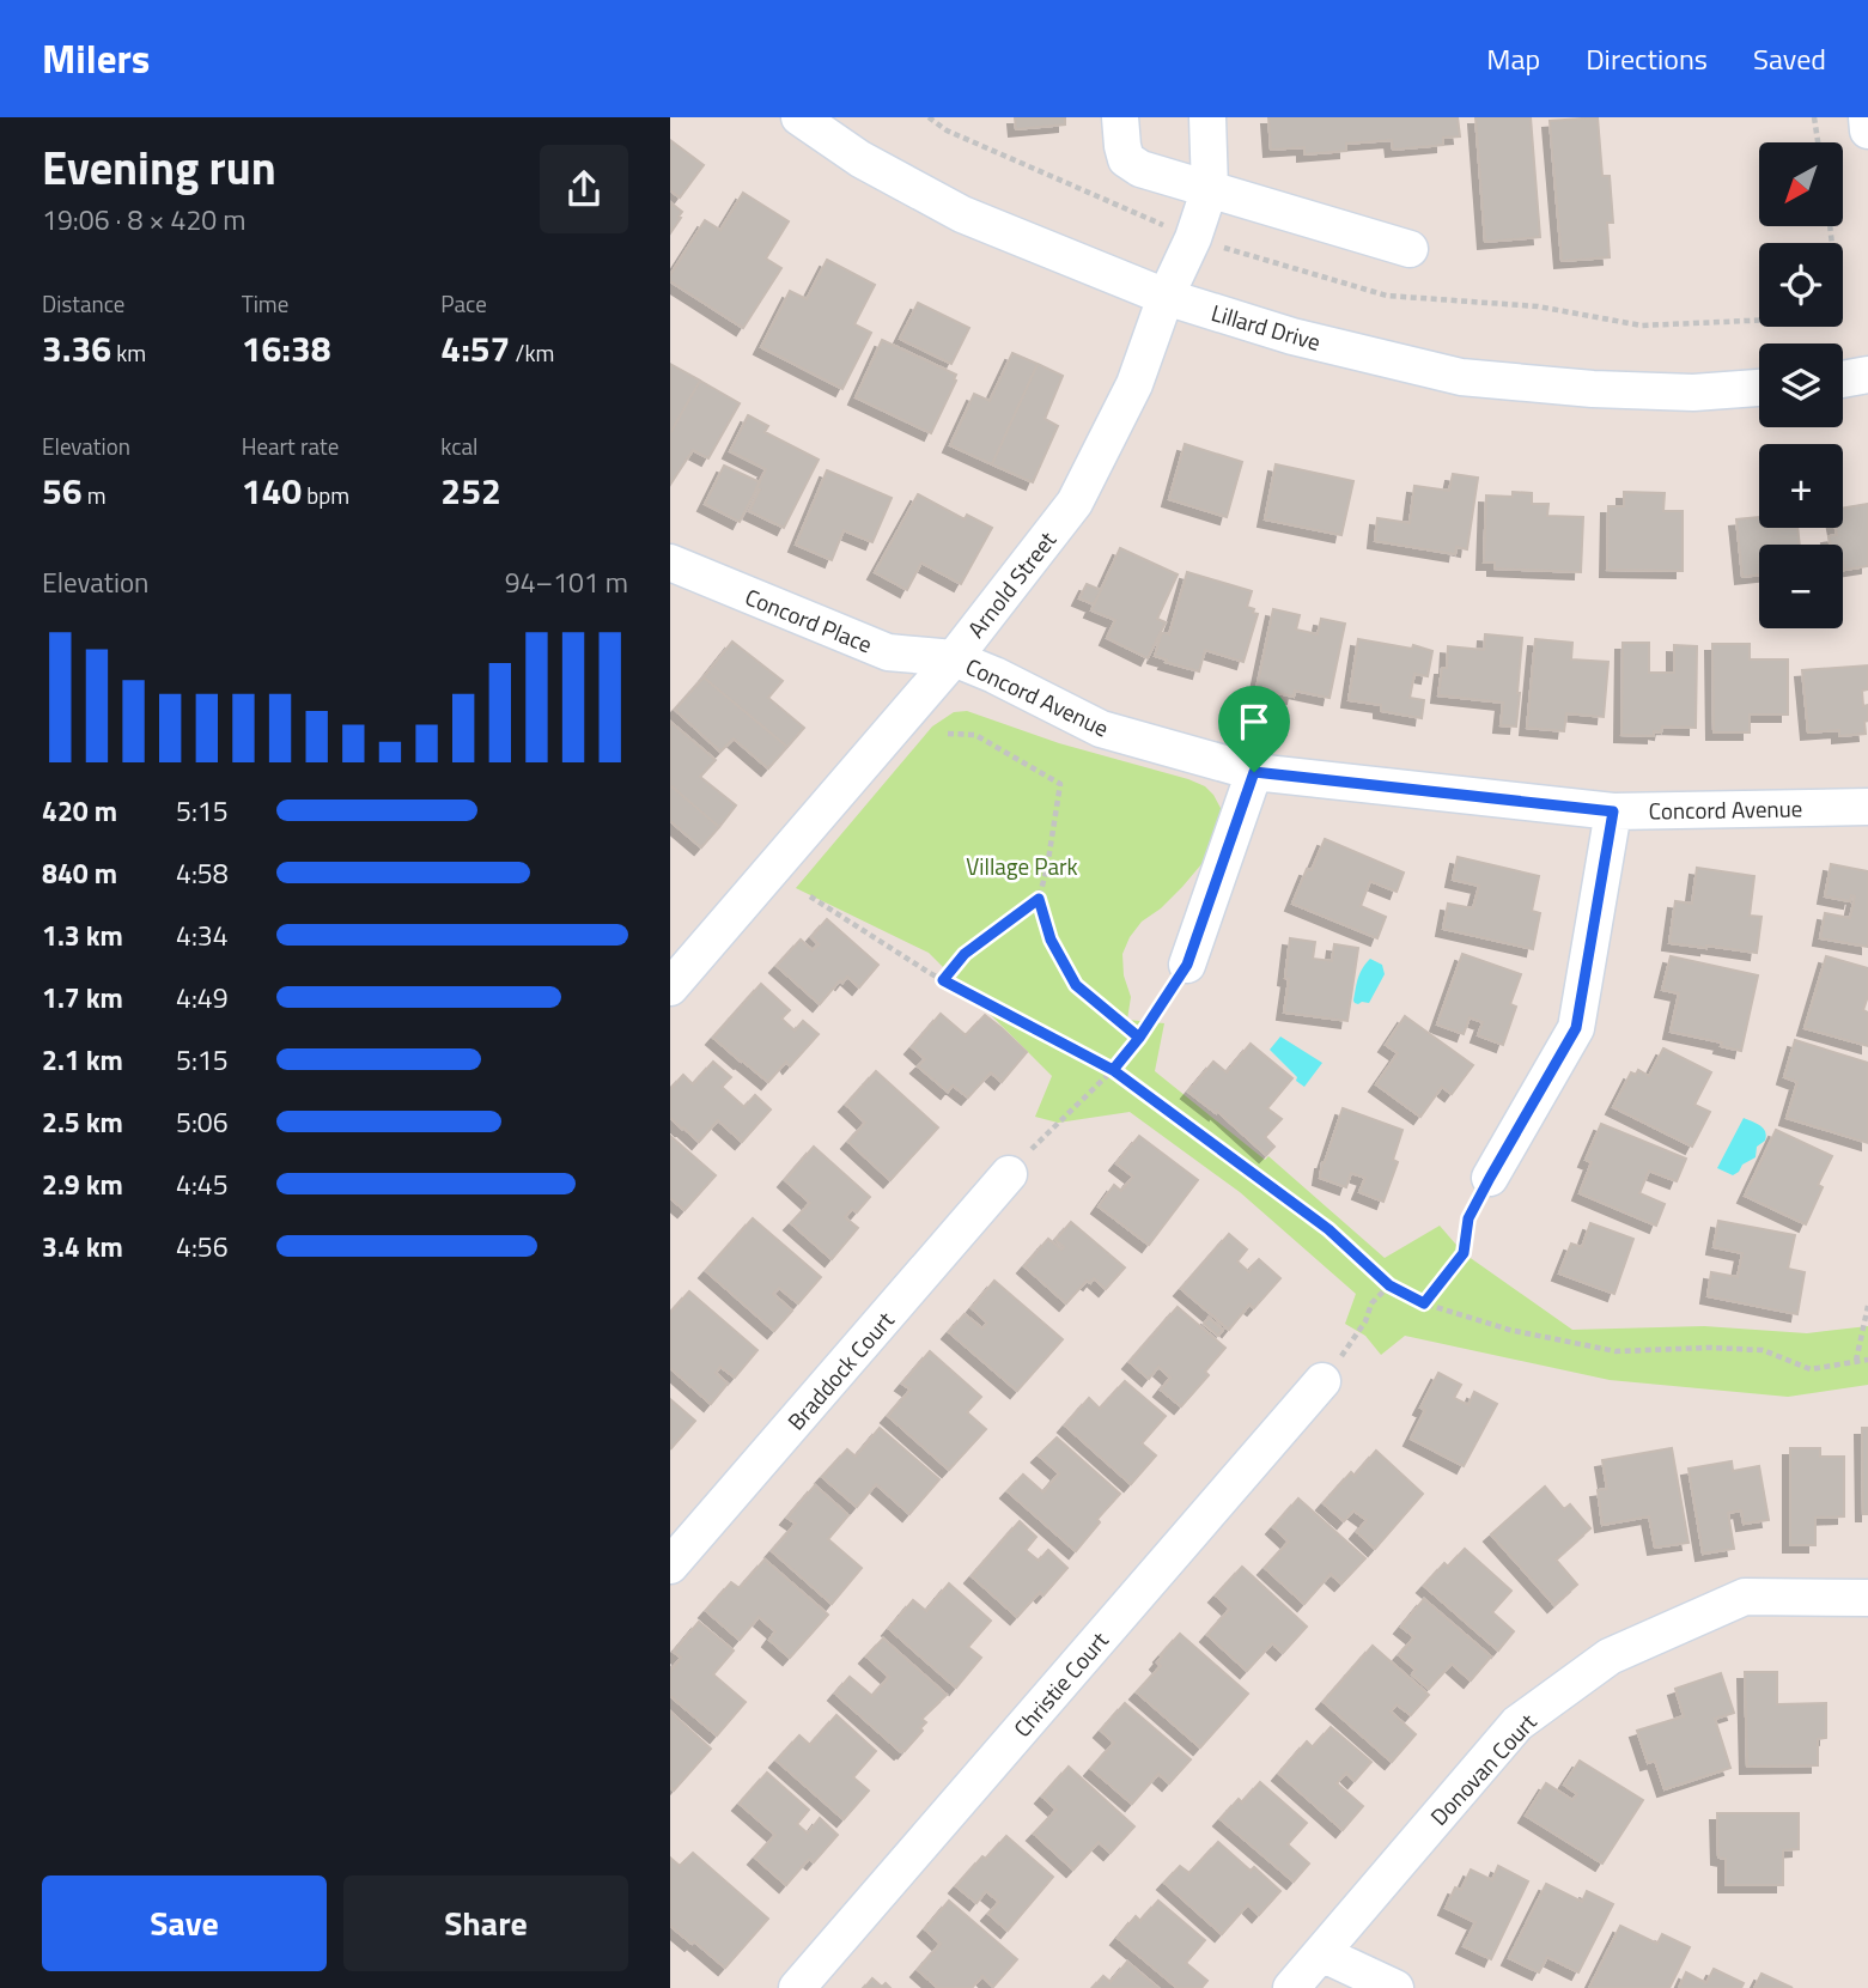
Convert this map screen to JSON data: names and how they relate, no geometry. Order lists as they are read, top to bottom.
{
  "streets": {
    "street": [
      "Lillard Drive",
      "Arnold Street",
      "Concord Place",
      "Concord Avenue",
      "Braddock Court",
      "Christie Court",
      "Donovan Court"
    ]
  },
  "crossings": [
    ["Lillard Drive", "Arnold Street"],
    ["Arnold Street", "Concord Place"],
    ["Arnold Street", "Concord Avenue"],
    ["Concord Place", "Concord Avenue"]
  ],
  "parks": ["Village Park"],
  "north": "bottom left",
  "page": {
    "header": "Milers",
    "nav": ["Map", "Directions", "Saved"],
    "heading": ["Evening run", "19:06 · 8 × 420 m"],
    "map_buttons": ["+", "−"],
    "stats": [
      ["Distance", "3.36 km"],
      ["Time", "16:38"],
      ["Pace", "4:57 /km"],
      ["Elevation", "56 m"],
      ["Heart rate", "140 bpm"],
      ["kcal", "252"]
    ],
    "chart": ["Elevation", "94–101 m"],
    "list": [
      {
        "name": "420 m",
        "note": "5:15"
      },
      {
        "name": "840 m",
        "note": "4:58"
      },
      {
        "name": "1.3 km",
        "note": "4:34"
      },
      {
        "name": "1.7 km",
        "note": "4:49"
      },
      {
        "name": "2.1 km",
        "note": "5:15"
      },
      {
        "name": "2.5 km",
        "note": "5:06"
      },
      {
        "name": "2.9 km",
        "note": "4:45"
      },
      {
        "name": "3.4 km",
        "note": "4:56"
      }
    ],
    "buttons": ["Save", "Share"]
  }
}
